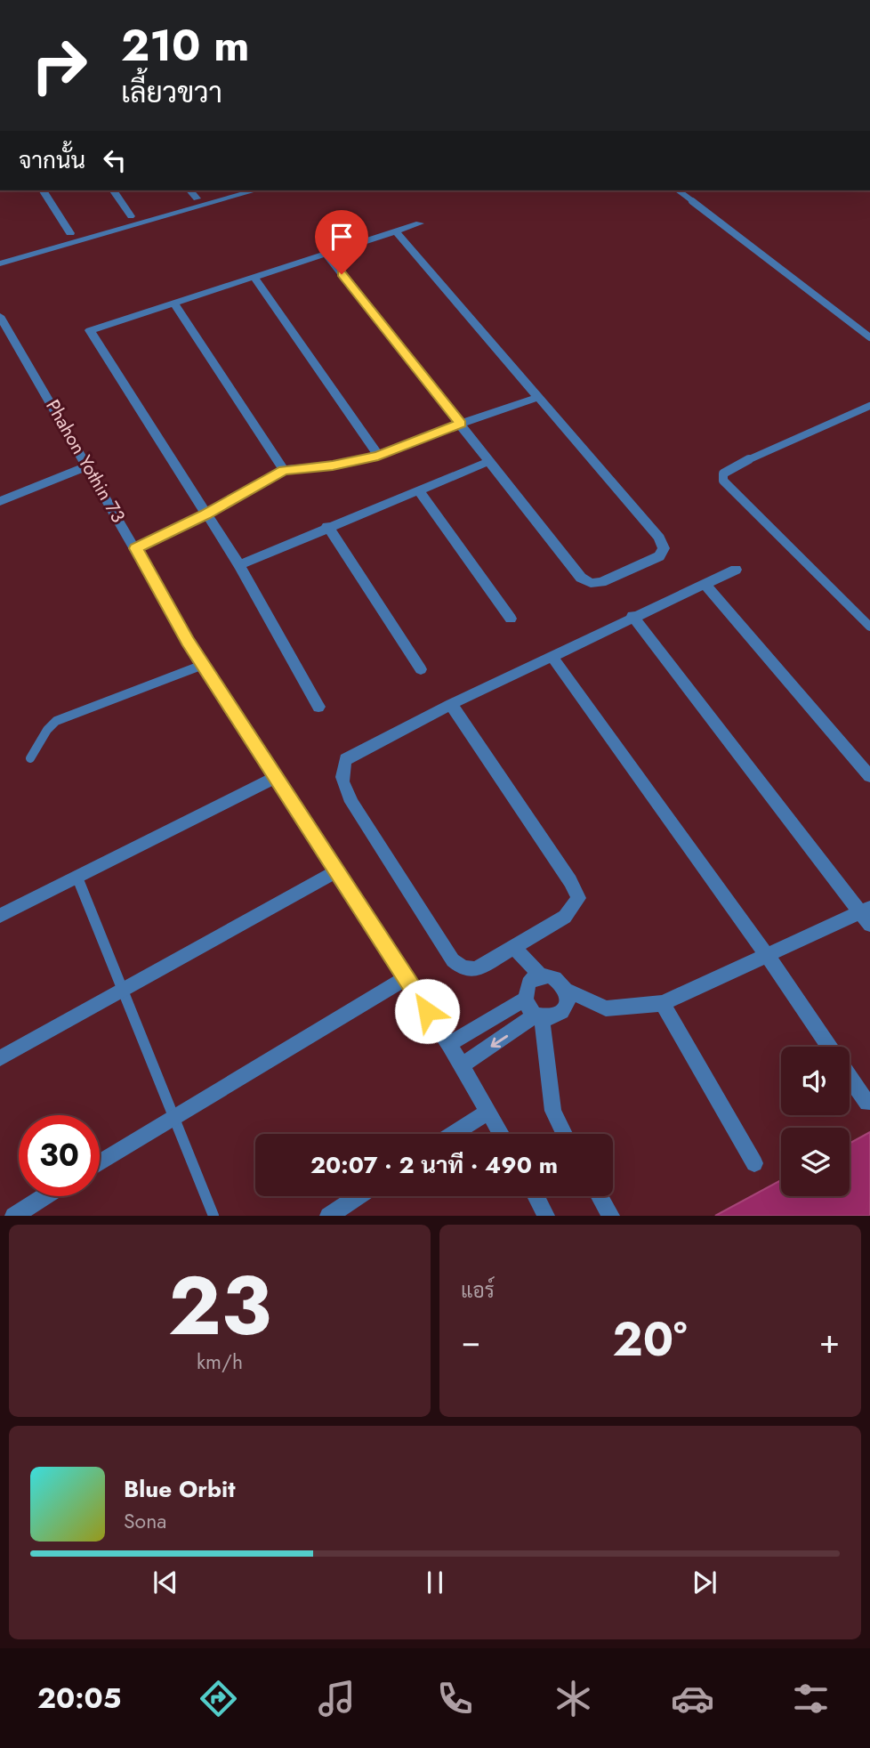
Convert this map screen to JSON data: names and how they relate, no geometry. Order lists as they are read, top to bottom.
{
  "streets": {
    "street": ["Phahon Yothin 73"]
  },
  "page": {
    "turn": ["210 m", "เลี้ยวขวา"],
    "then": "จากนั้น",
    "limit": "30",
    "trip": "20:07 · 2 นาที · 490 m",
    "tile": [
      ["23", "km/h"],
      "แอร์"
    ],
    "heat": ["−", "20°", "+"],
    "song": ["Blue Orbit", "Sona"],
    "tabs": "20:05"
  }
}
